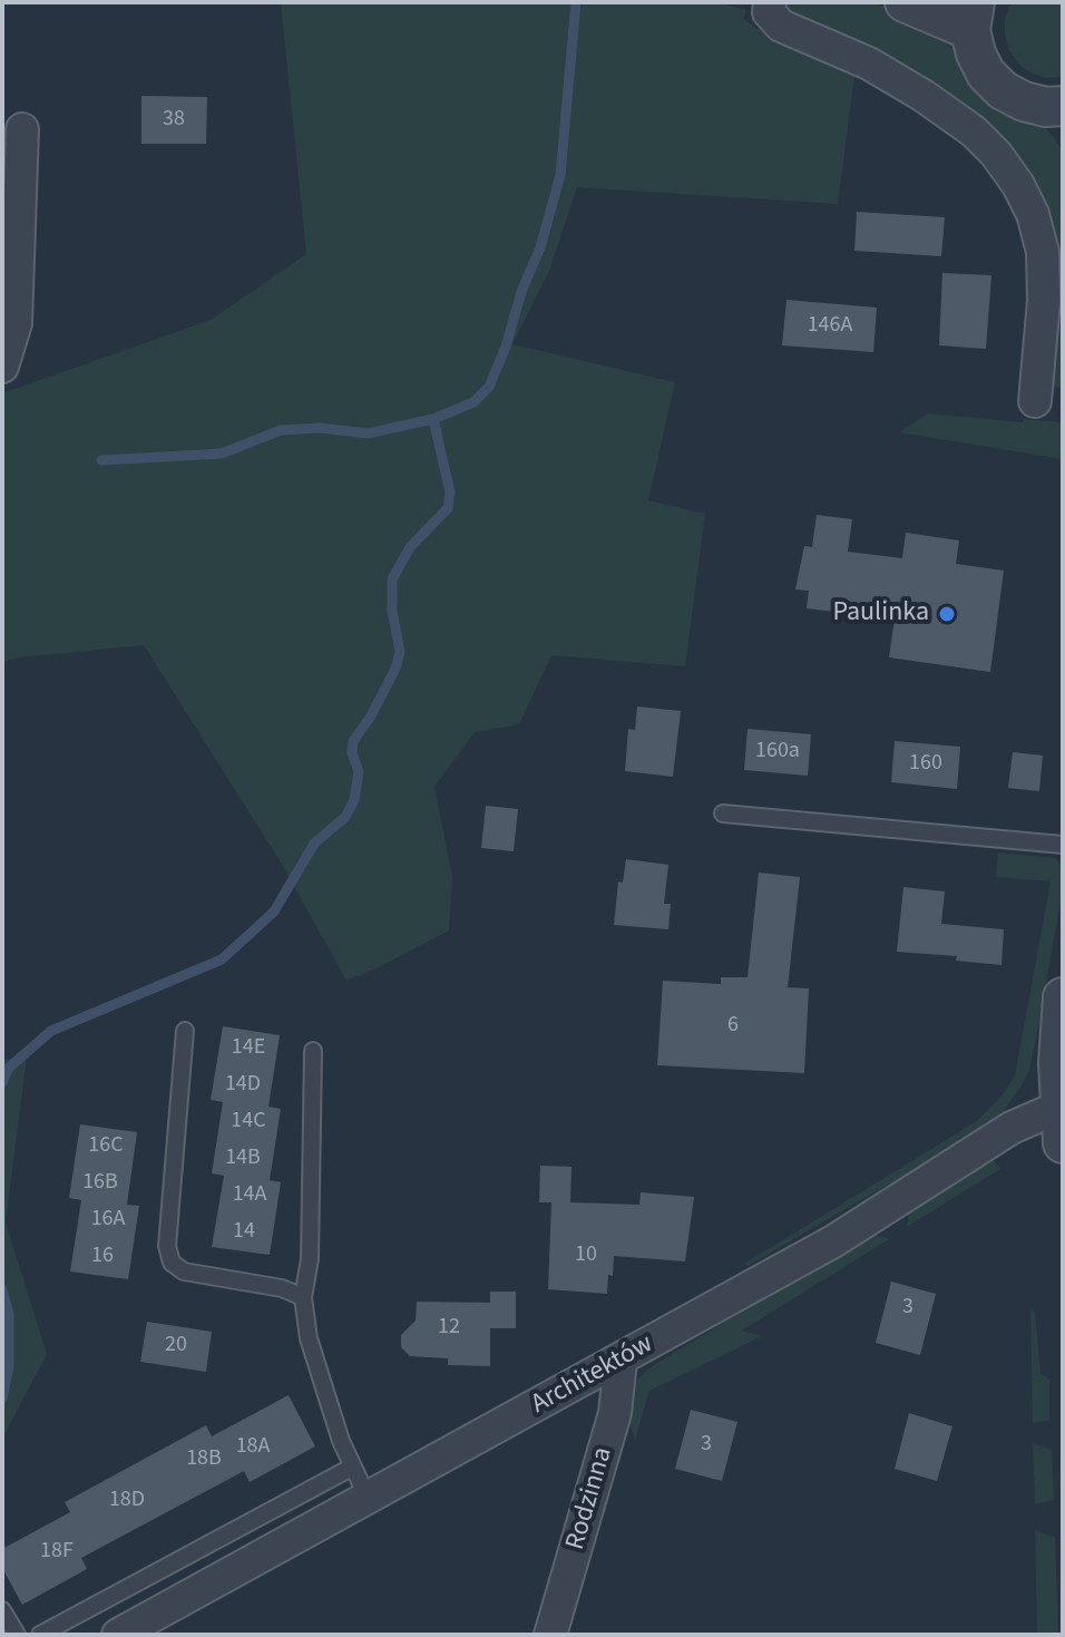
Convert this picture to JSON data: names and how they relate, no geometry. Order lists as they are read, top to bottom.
{
  "streets": {
    "street": ["Architektów", "Rodzinna"]
  },
  "crossings": [
    ["Architektów", "Rodzinna"]
  ],
  "places": ["Paulinka"],
  "house_numbers": [
    "38",
    "146A",
    "160a",
    "160",
    "6",
    "14E",
    "14D",
    "14C",
    "16C",
    "14B",
    "16B",
    "14A",
    "16A",
    "14",
    "10",
    "16",
    "3",
    "12",
    "20",
    "3",
    "18A",
    "18B",
    "18D",
    "18F"
  ]
}
